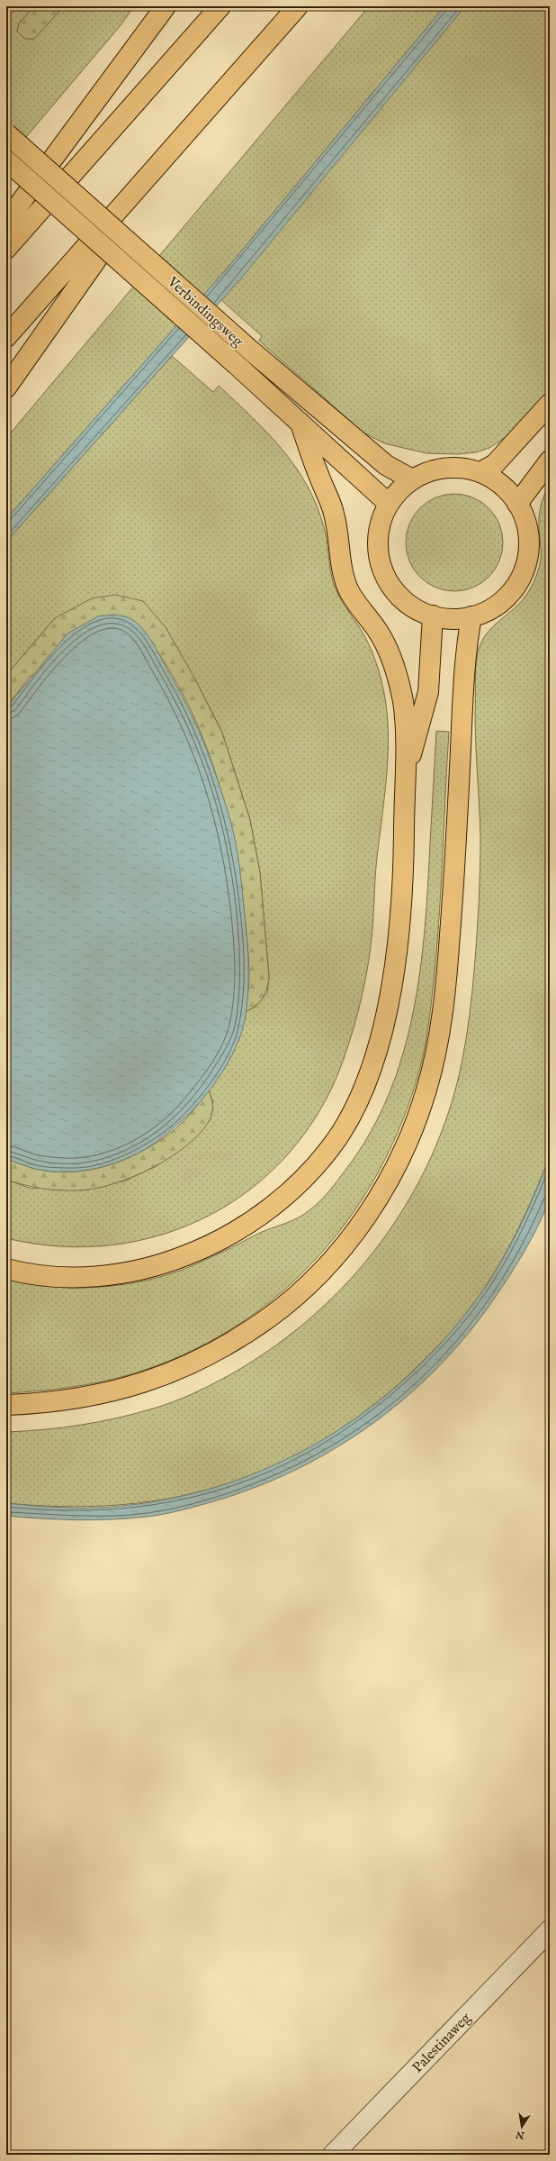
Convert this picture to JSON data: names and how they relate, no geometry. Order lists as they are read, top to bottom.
{
  "streets": {
    "main road": ["Verbindingsweg"],
    "street": ["Palestinaweg"]
  },
  "north": "bottom"
}
